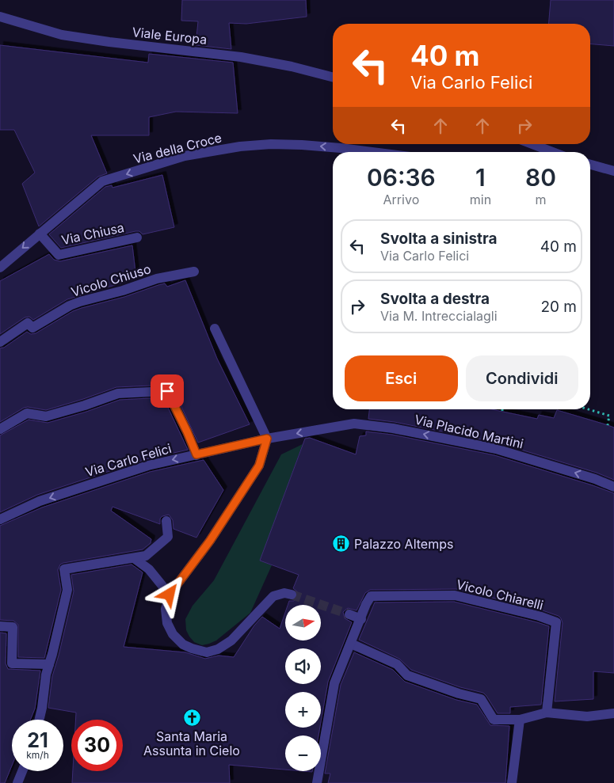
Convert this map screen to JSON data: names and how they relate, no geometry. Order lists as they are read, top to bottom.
{
  "streets": {
    "street": [
      "Viale Europa",
      "Via della Croce",
      "Via Chiusa",
      "Vicolo Chiuso",
      "Via Placido Martini",
      "Via Carlo Felici",
      "Vicolo Chiarelli"
    ]
  },
  "crossings": [
    ["Via della Croce", "Via Chiusa"],
    ["Via Placido Martini", "Via Carlo Felici"]
  ],
  "one_way": ["Via della Croce", "Via Placido Martini", "Via Carlo Felici"],
  "places": {
    "building": ["Palazzo Altemps"],
    "church": ["Santa Maria Assunta in Cielo"]
  },
  "north": "right",
  "page": {
    "turn": ["40 m", "Via Carlo Felici"],
    "eta": [
      "06:36",
      "Arrivo",
      "1",
      "min",
      "80",
      "m"
    ],
    "list": [
      {
        "name": "Svolta a sinistra",
        "note": "Via Carlo Felici",
        "value": "40 m"
      },
      {
        "name": "Svolta a destra",
        "note": "Via M. Intreccialagli",
        "value": "20 m"
      }
    ],
    "buttons": ["Esci", "Condividi"],
    "map_buttons": ["+", "−"],
    "speed": "21 km/h",
    "limit": "30"
  }
}
